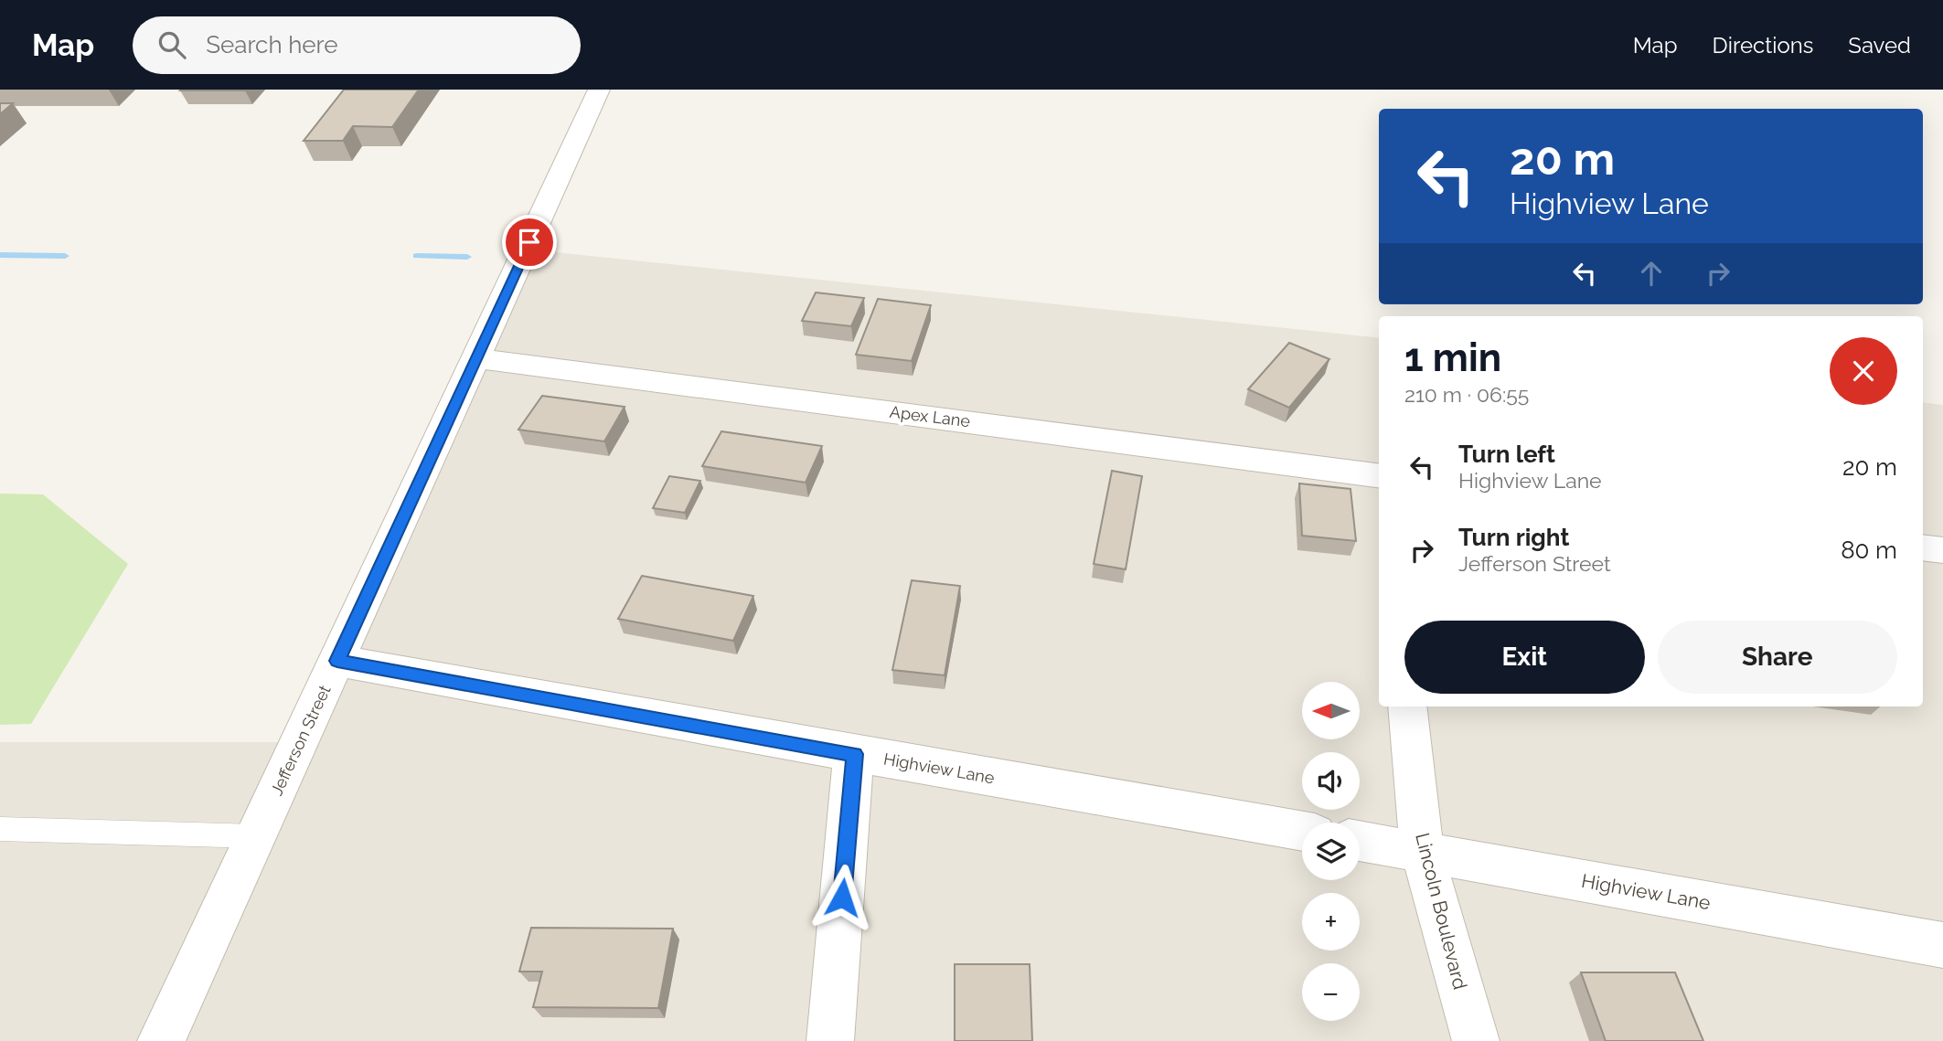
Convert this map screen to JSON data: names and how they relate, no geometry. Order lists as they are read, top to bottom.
{
  "streets": {
    "street": [
      "Apex Lane",
      "Jefferson Street",
      "Highview Lane",
      "Lincoln Boulevard"
    ]
  },
  "crossings": [
    ["Apex Lane", "Jefferson Street"],
    ["Jefferson Street", "Highview Lane"],
    ["Highview Lane", "Lincoln Boulevard"]
  ],
  "north": "left",
  "page": {
    "header": "Map",
    "search": "Search here",
    "nav": ["Map", "Directions", "Saved"],
    "turn": ["20 m", "Highview Lane"],
    "heading": ["1 min", "210 m · 06:55"],
    "list": [
      {
        "name": "Turn left",
        "note": "Highview Lane",
        "value": "20 m"
      },
      {
        "name": "Turn right",
        "note": "Jefferson Street",
        "value": "80 m"
      }
    ],
    "buttons": ["Exit", "Share"],
    "map_buttons": ["+", "−"]
  }
}
